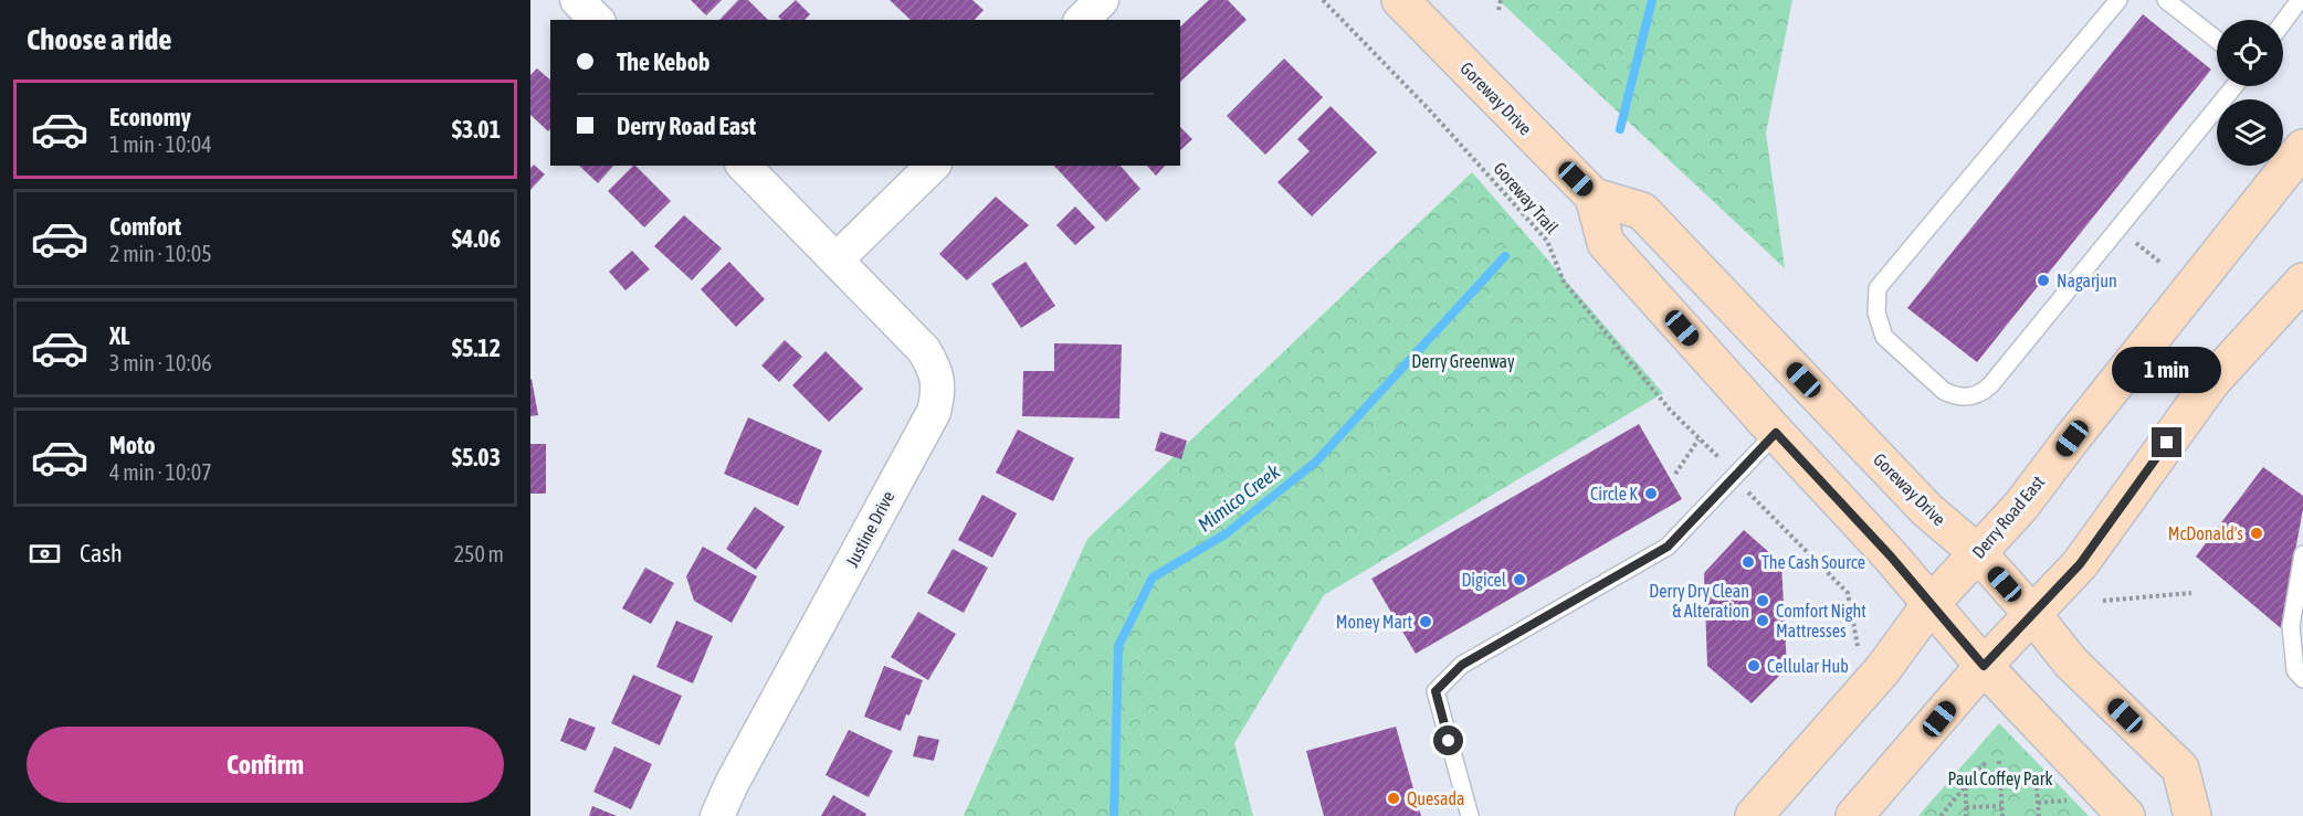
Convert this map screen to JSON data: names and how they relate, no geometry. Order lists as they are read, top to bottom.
{
  "streets": {
    "main road": ["Goreway Drive", "Derry Road East"],
    "street": ["Justine Drive"],
    "path": ["Goreway Trail"]
  },
  "crossings": [
    ["Goreway Drive", "Derry Road East"]
  ],
  "water": ["Mimico Creek"],
  "parks": ["Derry Greenway", "Paul Coffey Park"],
  "places": [
    "Nagarjun",
    "Circle K",
    "McDonald's",
    "The Cash Source",
    "Digicel",
    "Derry Dry Clean & Alteration",
    "Comfort Night Mattresses",
    "Money Mart",
    "Cellular Hub",
    "Quesada"
  ],
  "page": {
    "heading": "Choose a ride",
    "banner": ["The Kebob", "Derry Road East"],
    "list": [
      {
        "name": "Economy",
        "note": "1 min · 10:04",
        "value": "$3.01"
      },
      {
        "name": "Comfort",
        "note": "2 min · 10:05",
        "value": "$4.06"
      },
      {
        "name": "XL",
        "note": "3 min · 10:06",
        "value": "$5.12"
      },
      {
        "name": "Moto",
        "note": "4 min · 10:07",
        "value": "$5.03"
      }
    ],
    "bubble": "1 min",
    "pay": ["Cash", "250 m"],
    "buttons": "Confirm"
  }
}
